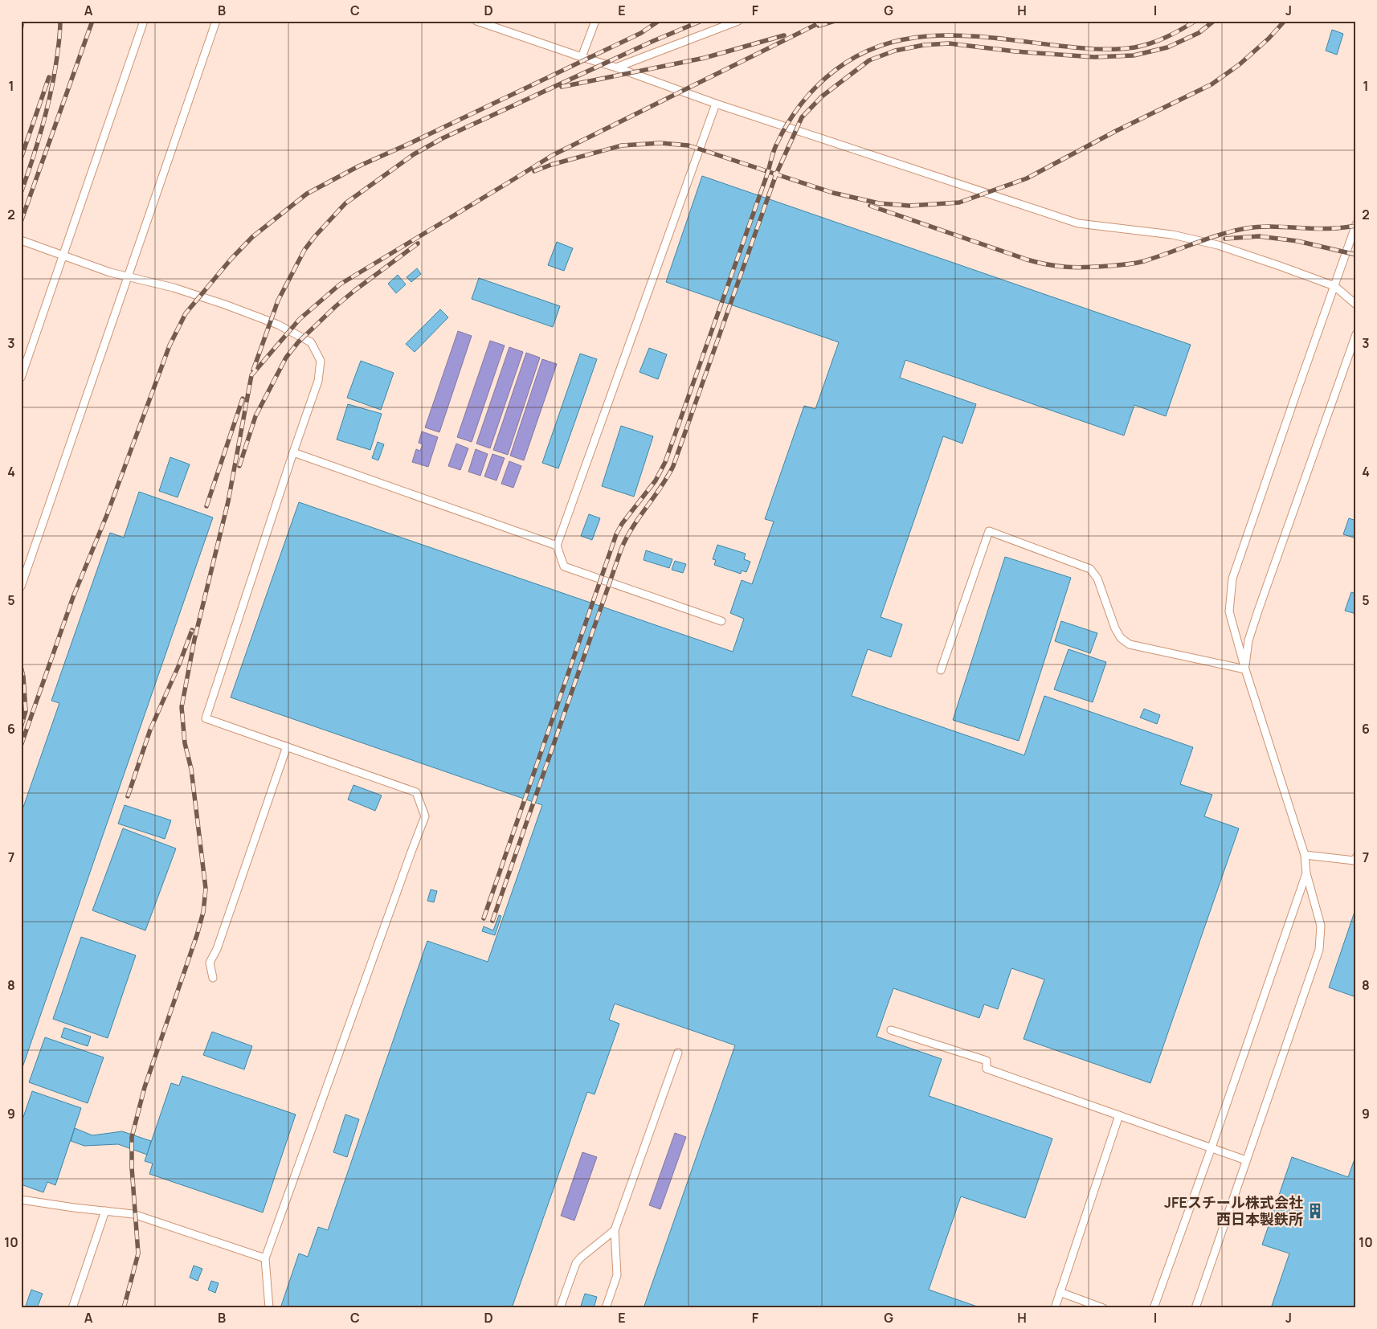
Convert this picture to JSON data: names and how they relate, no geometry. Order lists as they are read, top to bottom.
{
  "places": {
    "building": ["JFEスチール株式会社 西日本製鉄所"]
  },
  "grid": {
    "columns": [
      "A",
      "B",
      "C",
      "D",
      "E",
      "F",
      "G",
      "H",
      "I",
      "J"
    ],
    "rows": [
      "1",
      "2",
      "3",
      "4",
      "5",
      "6",
      "7",
      "8",
      "9",
      "10"
    ]
  }
}
